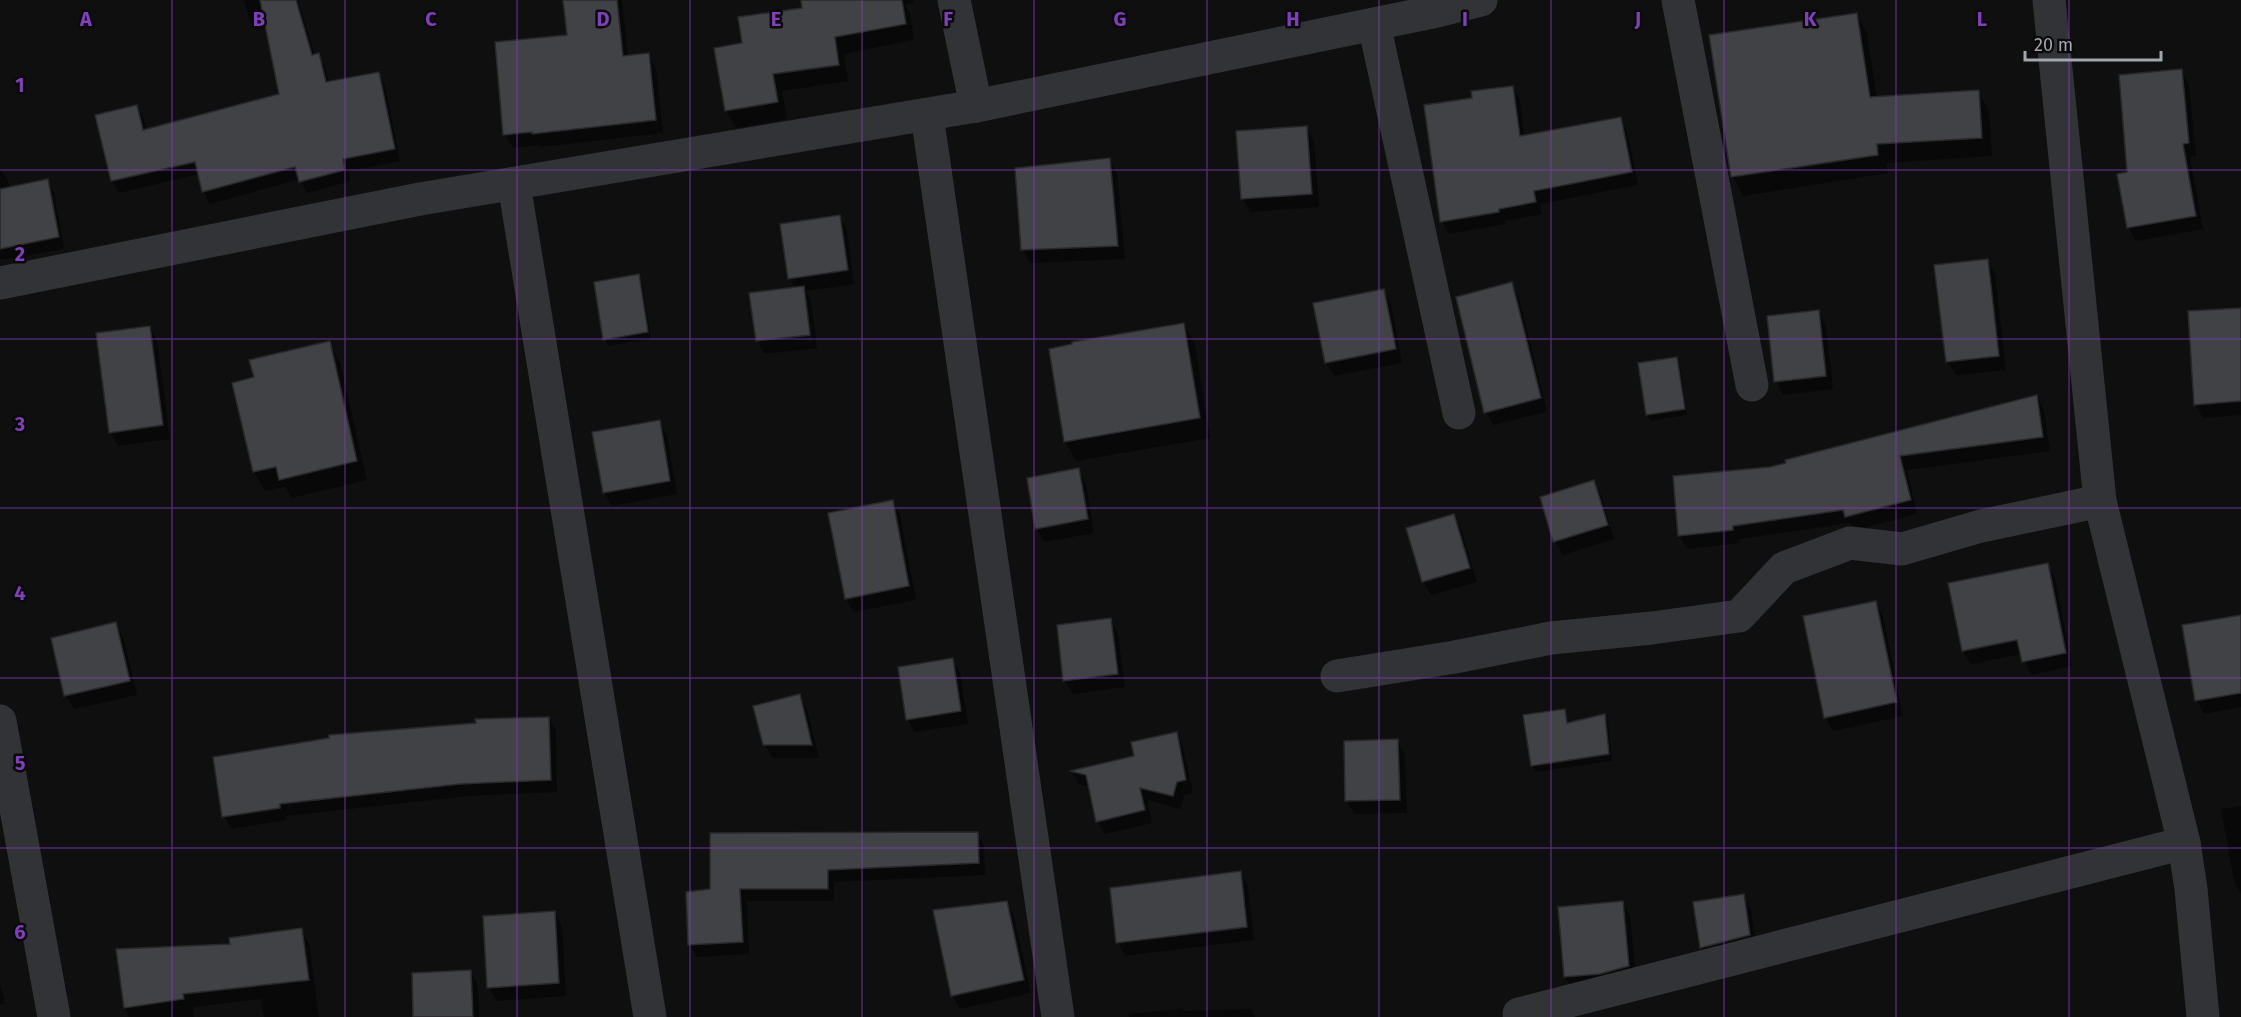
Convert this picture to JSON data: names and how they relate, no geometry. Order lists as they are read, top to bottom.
{
  "scale_bar": "20 m",
  "grid": {
    "columns": [
      "A",
      "B",
      "C",
      "D",
      "E",
      "F",
      "G",
      "H",
      "I",
      "J",
      "K",
      "L"
    ],
    "rows": [
      "1",
      "2",
      "3",
      "4",
      "5",
      "6"
    ]
  }
}
